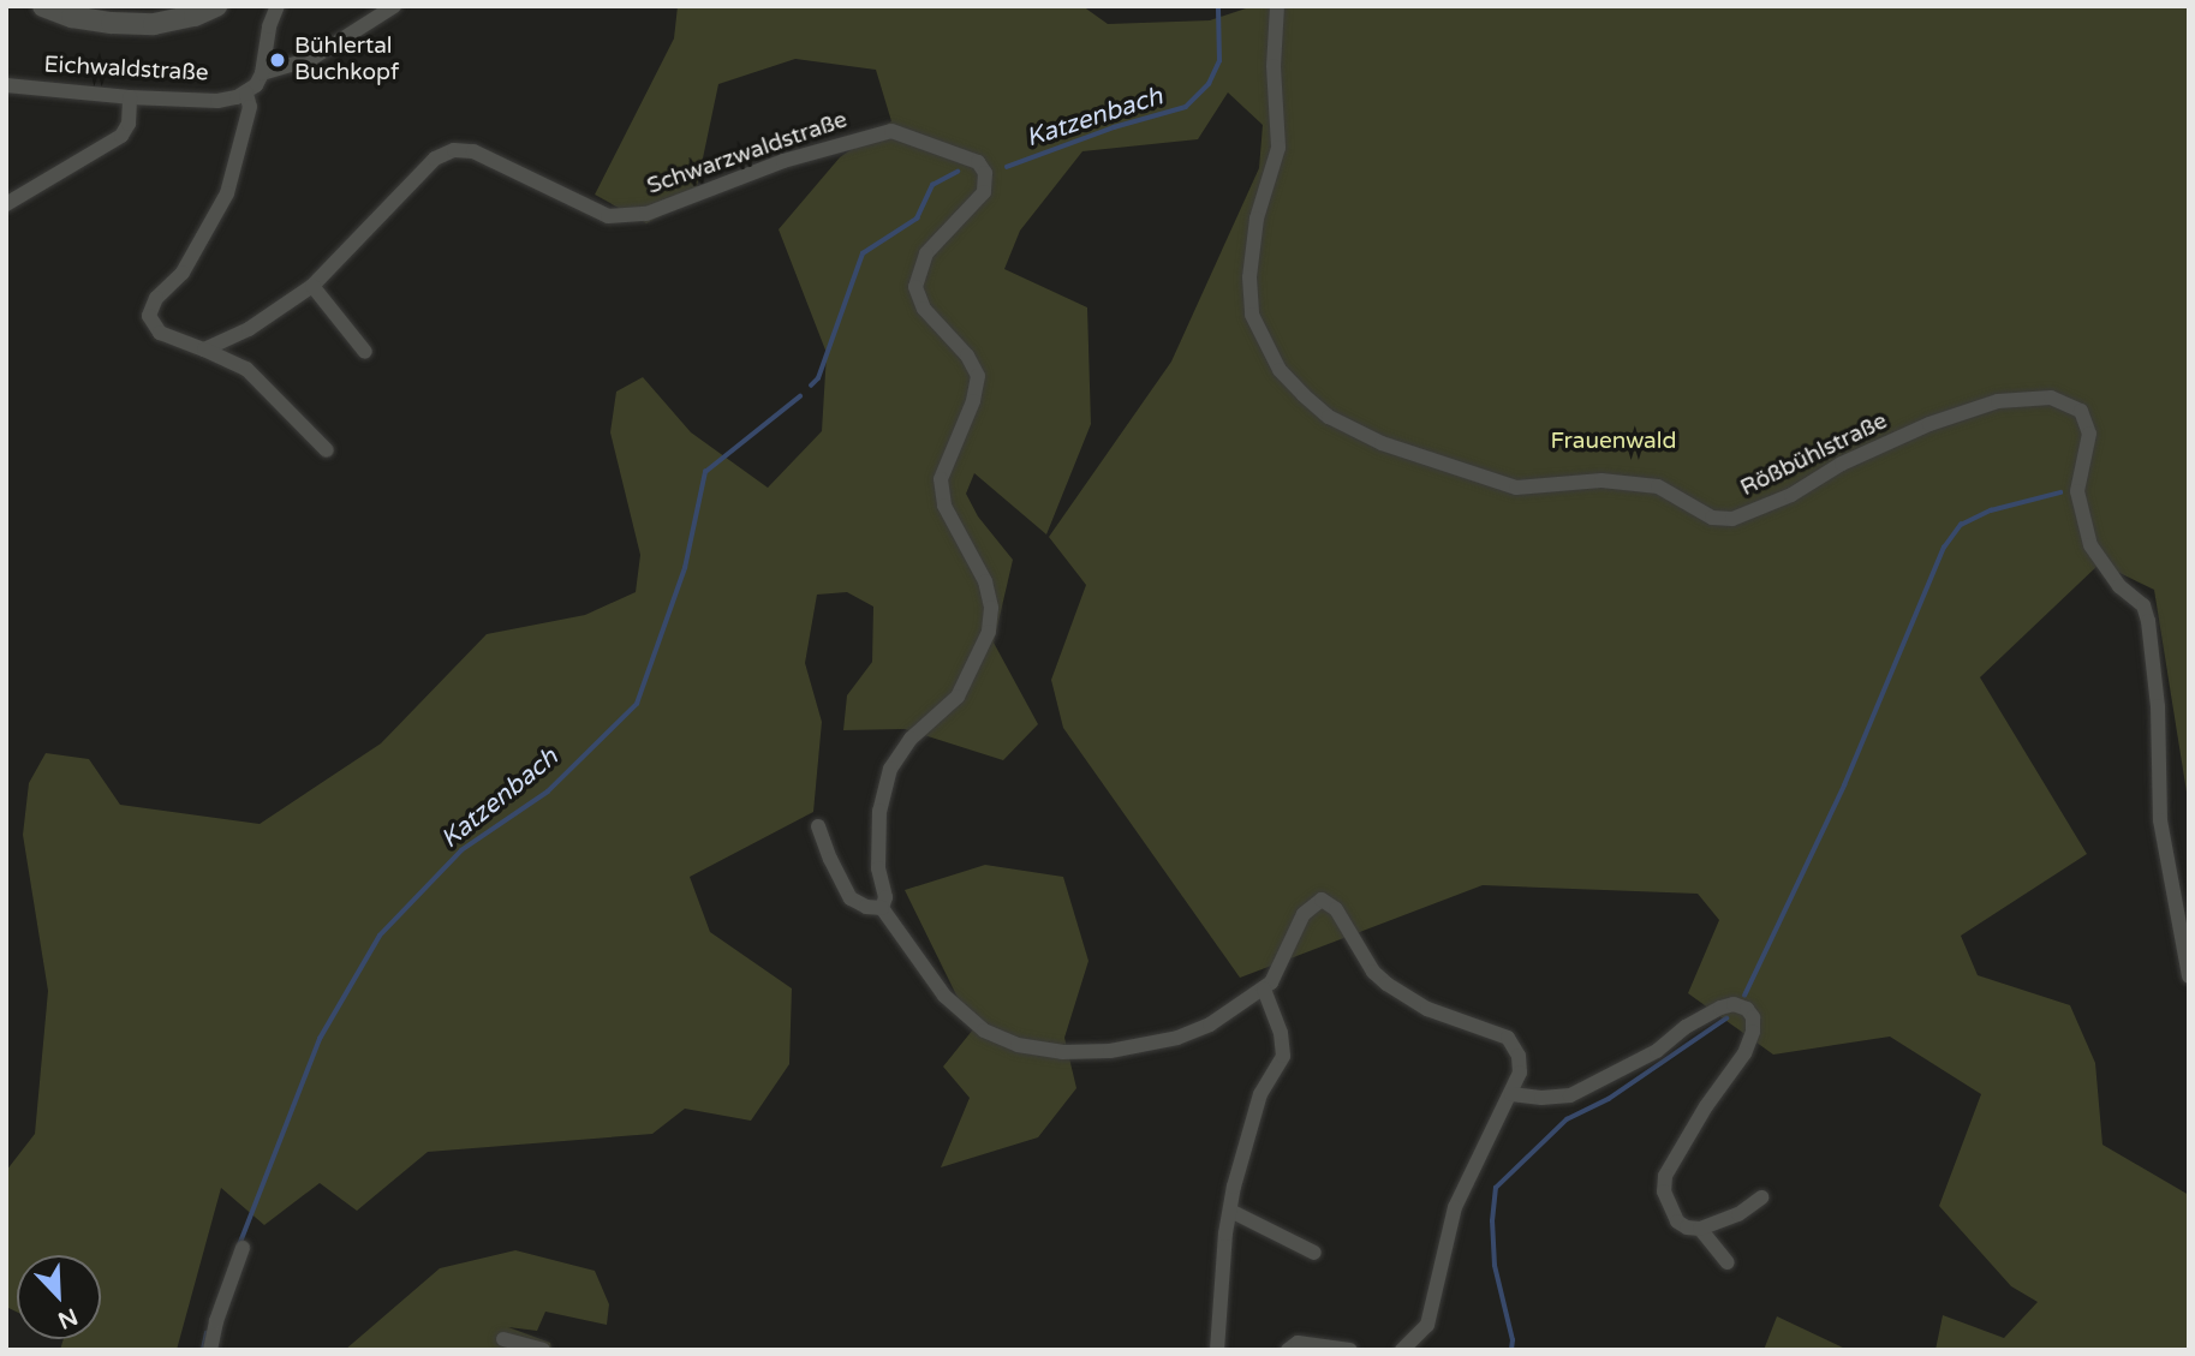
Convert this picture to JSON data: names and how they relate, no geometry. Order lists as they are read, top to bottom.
{
  "streets": {
    "main road": ["Eichwaldstraße"],
    "street": ["Schwarzwaldstraße", "Rößbühlstraße"]
  },
  "water": ["Katzenbach"],
  "parks": ["Frauenwald"],
  "places": ["Bühlertal Buchkopf"],
  "north": "bottom right"
}
